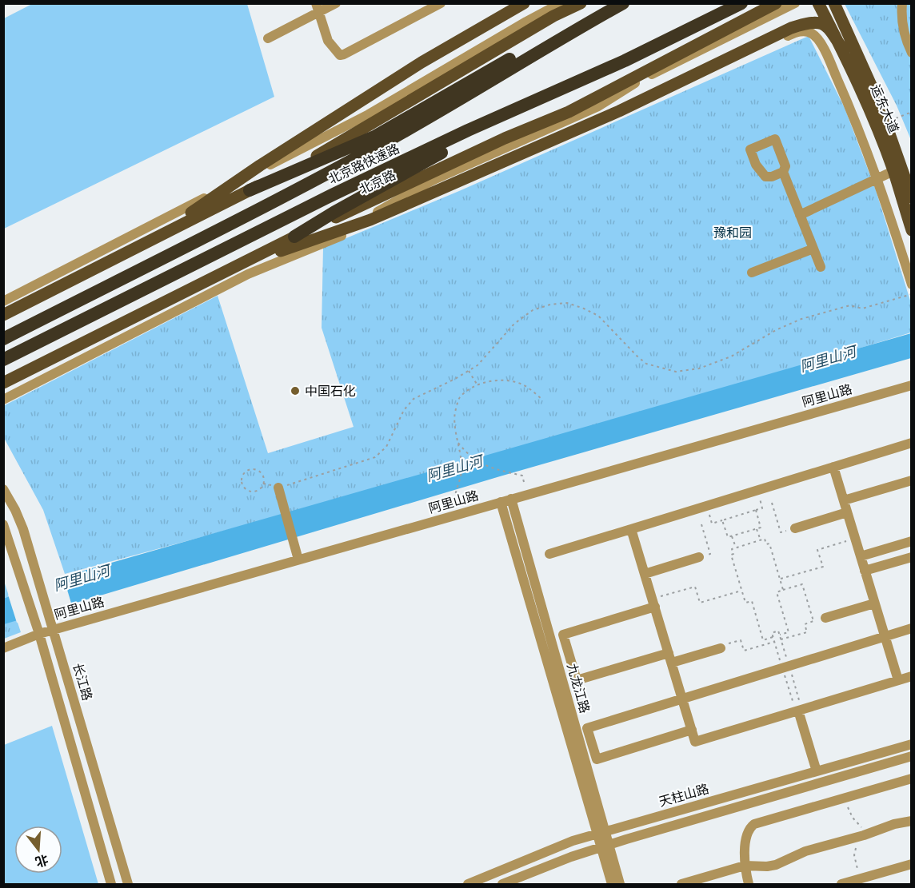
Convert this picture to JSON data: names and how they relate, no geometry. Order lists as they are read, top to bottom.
{
  "streets": {
    "highway": ["北京路快速路"],
    "main road": ["运东大道", "北京路"],
    "street": [
      "阿里山路",
      "长江路",
      "九龙江路",
      "天柱山路"
    ]
  },
  "crossings": [
    ["阿里山路", "长江路"],
    ["阿里山路", "九龙江路"],
    ["九龙江路", "天柱山路"]
  ],
  "water": ["阿里山河"],
  "parks": ["豫和园"],
  "places": ["中国石化"],
  "north": "bottom"
}
